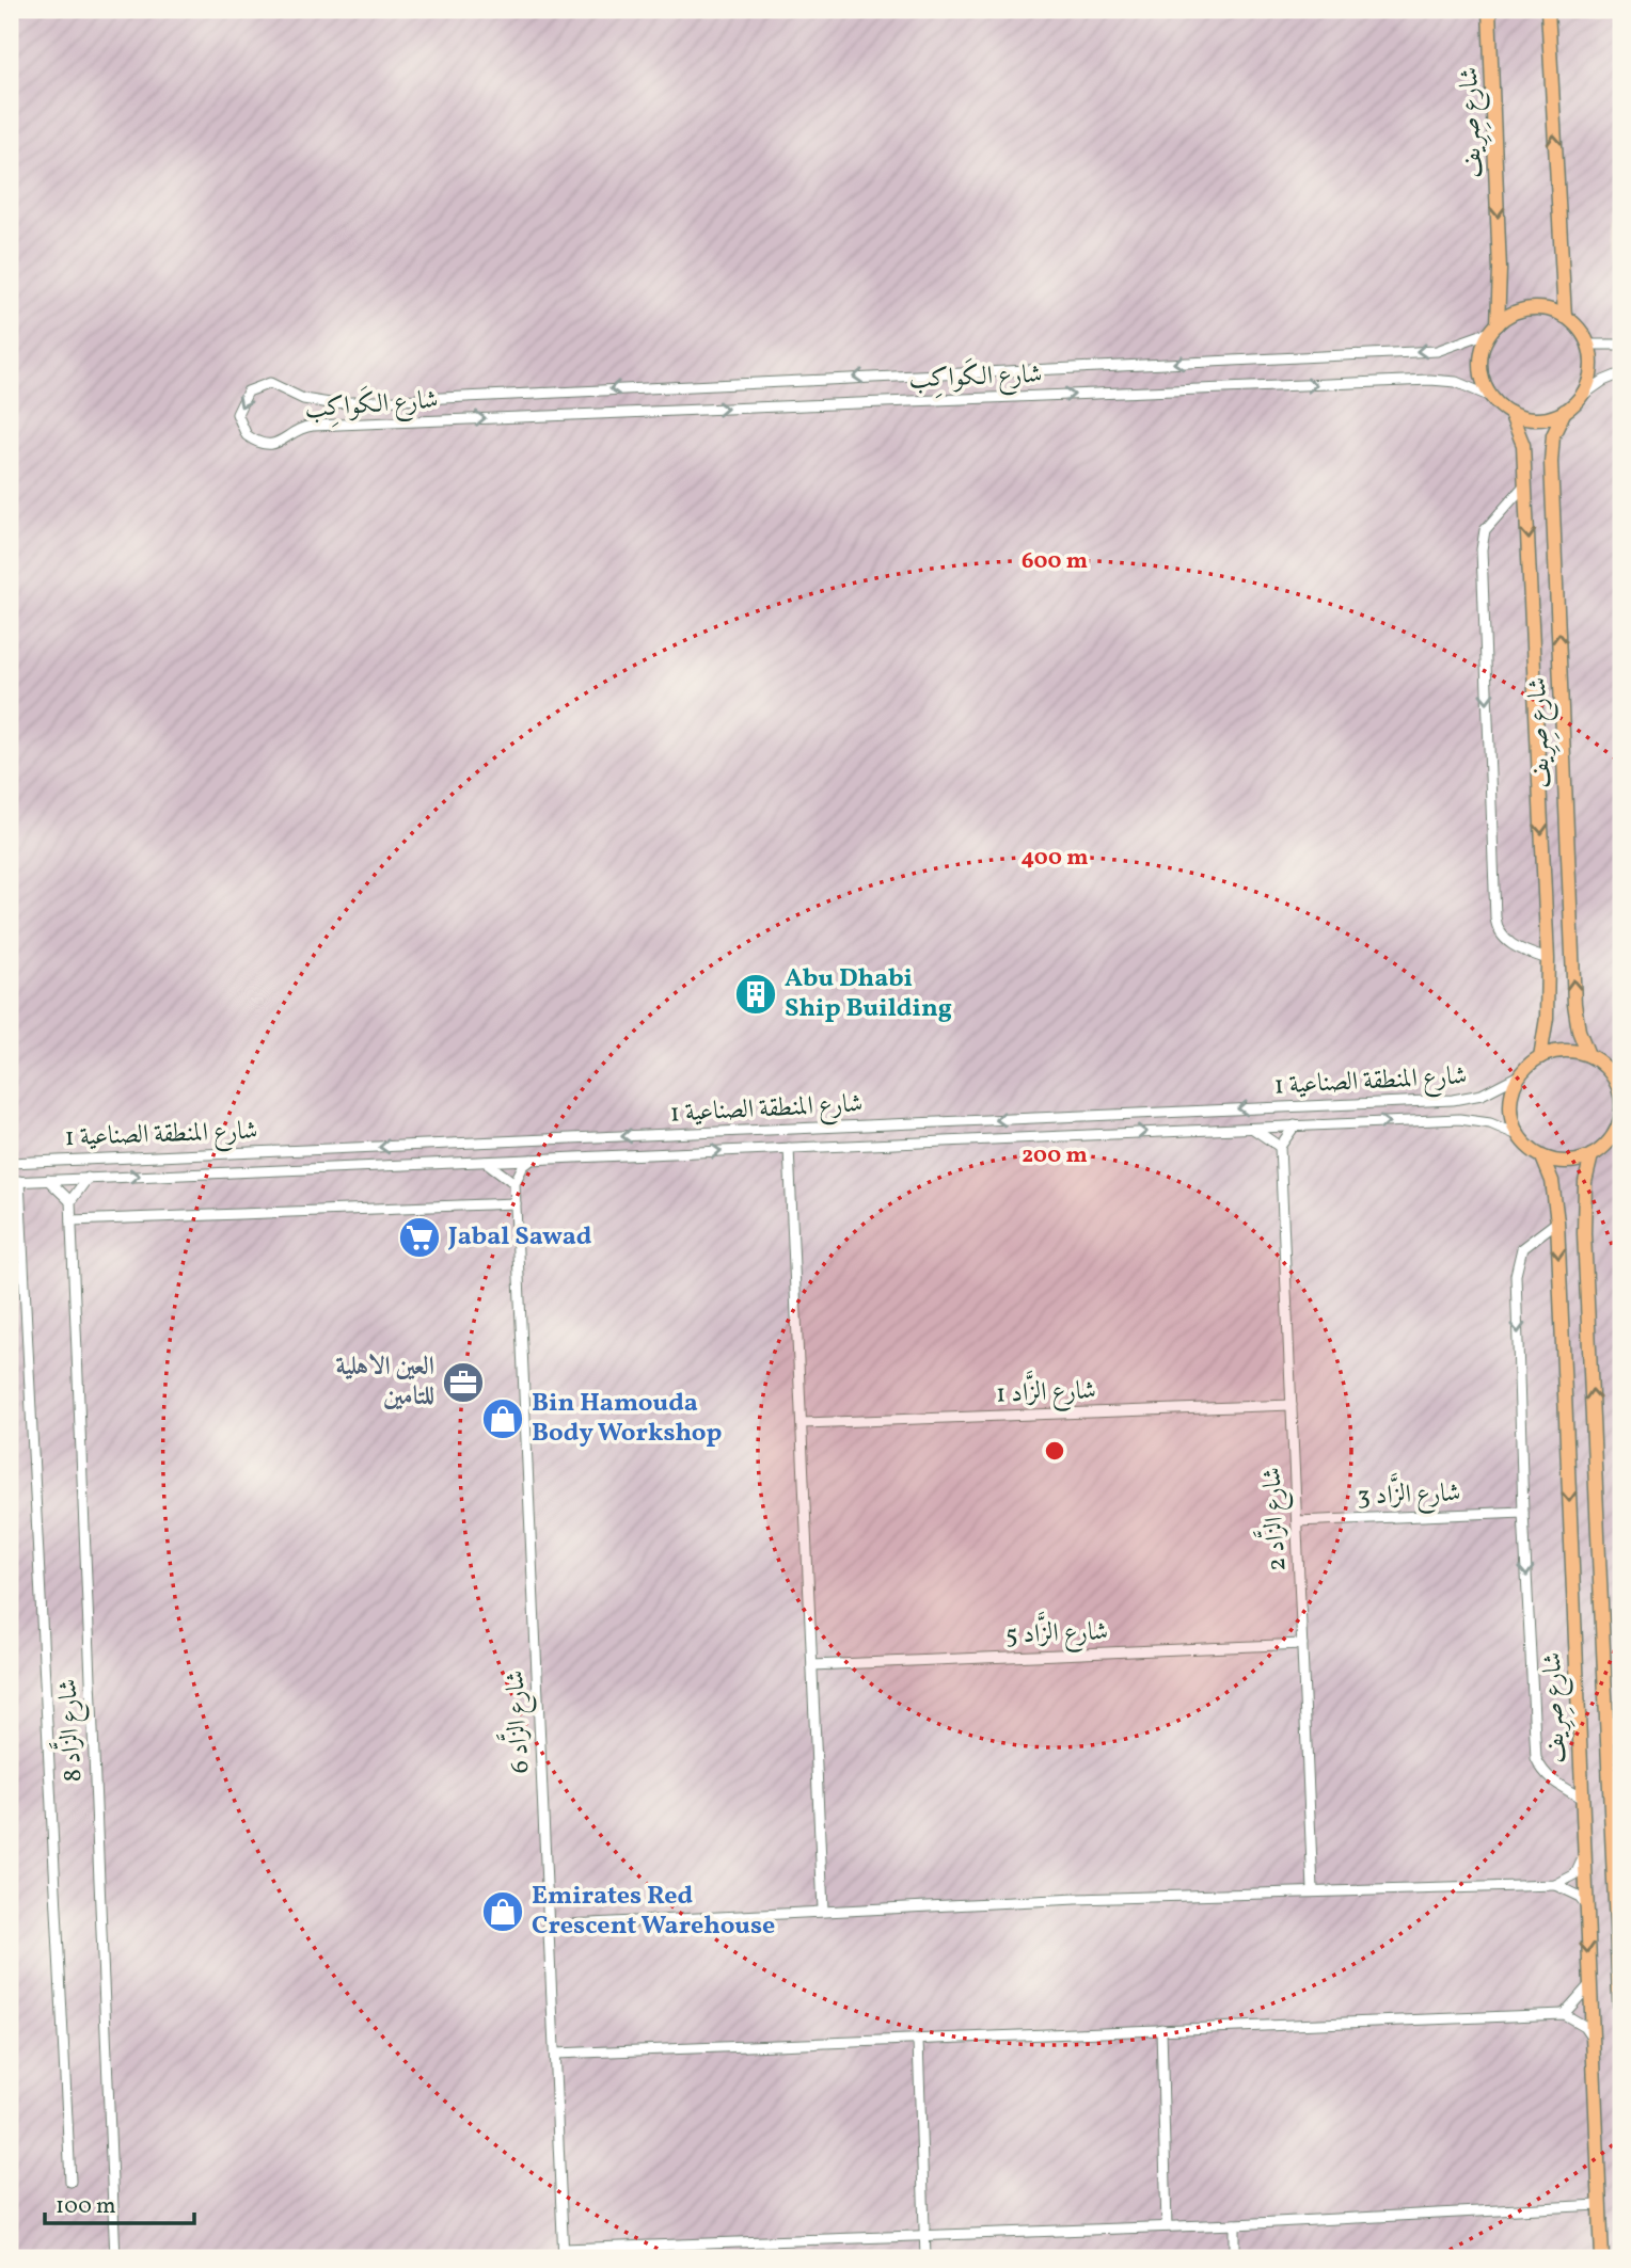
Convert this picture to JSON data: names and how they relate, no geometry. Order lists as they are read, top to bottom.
{
  "streets": {
    "main road": ["شارع صِرِيف"],
    "street": [
      "شارع الكَواكِب",
      "شارع المنطقة الصناعية 1",
      "شارع الزَّاد 1",
      "شارع الزَّاد 3",
      "شارع الزَّاد 2",
      "شارع الزَّاد 5",
      "شارع الزَّاد 6",
      "شارع الزَّاد 8"
    ]
  },
  "crossings": [
    ["شارع صِرِيف", "شارع الكَواكِب"],
    ["شارع صِرِيف", "شارع المنطقة الصناعية 1"],
    ["شارع المنطقة الصناعية 1", "شارع الزَّاد 8"],
    ["شارع الزَّاد 1", "شارع الزَّاد 2"],
    ["شارع الزَّاد 3", "شارع الزَّاد 2"],
    ["شارع الزَّاد 2", "شارع الزَّاد 5"]
  ],
  "places": {
    "building": ["Abu Dhabi Ship Building"],
    "supermarket": ["Jabal Sawad"],
    "office": ["العين الاهلية للتامين"],
    "shop": ["Bin Hamouda Body Workshop", "Emirates Red Crescent Warehouse"]
  },
  "scale_bar": "100 m",
  "rings": ["600 m", "400 m", "200 m"]
}
